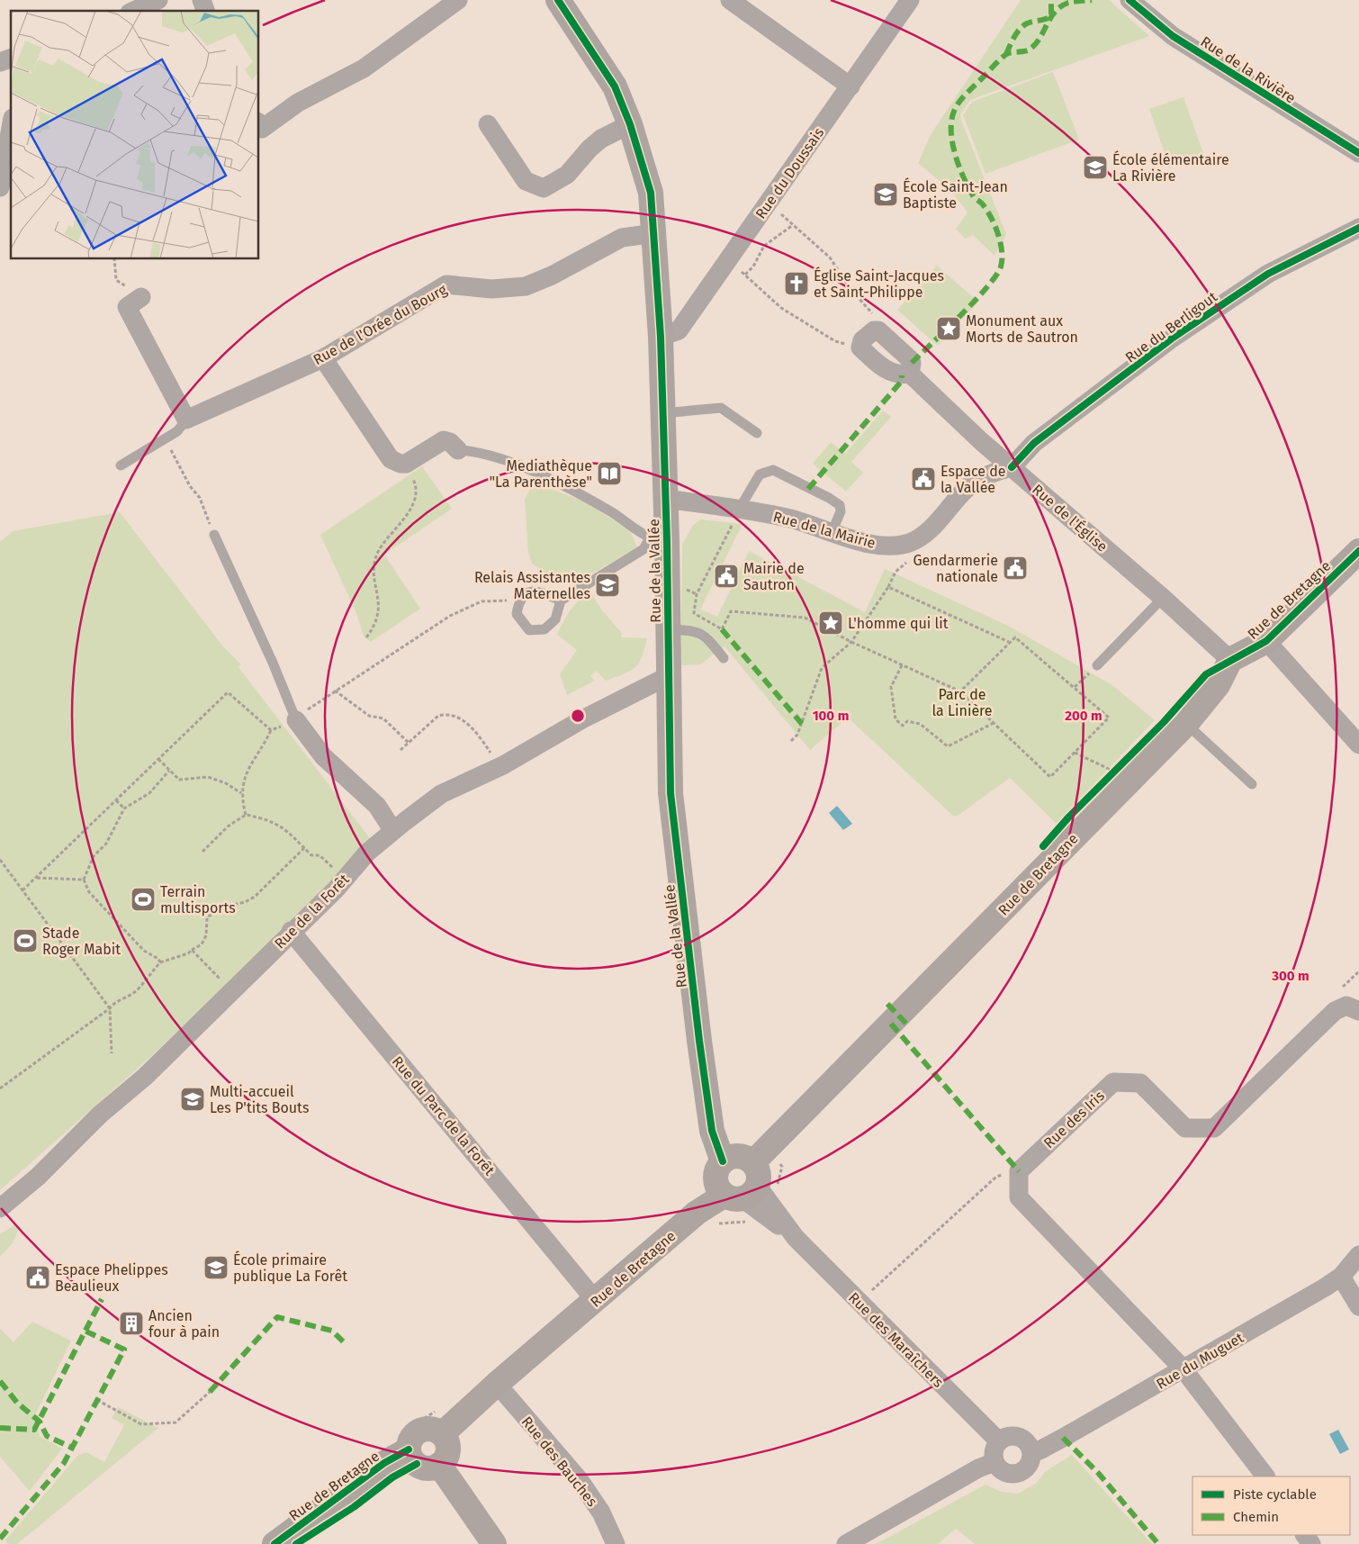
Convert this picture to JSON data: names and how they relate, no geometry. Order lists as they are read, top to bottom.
{
  "streets": {
    "main road": ["Rue de la Vallée", "Rue de Bretagne"],
    "street": [
      "Rue de la Rivière",
      "Rue du Doussais",
      "Rue de l'Orée du Bourg",
      "Rue du Berligout",
      "Rue de l'Église",
      "Rue de la Mairie",
      "Rue de la Forêt",
      "Rue du Parc de la Forêt",
      "Rue des Iris",
      "Rue des Maraîchers",
      "Rue du Muguet",
      "Rue des Bauches"
    ]
  },
  "crossings": [
    ["Rue du Doussais", "Rue de la Vallée"],
    ["Rue de l'Orée du Bourg", "Rue de la Vallée"],
    ["Rue du Berligout", "Rue de l'Église"],
    ["Rue du Berligout", "Rue de la Mairie"],
    ["Rue de l'Église", "Rue de la Mairie"],
    ["Rue de l'Église", "Rue de Bretagne"],
    ["Rue de la Mairie", "Rue de la Vallée"],
    ["Rue de la Vallée", "Rue de Bretagne"],
    ["Rue de la Vallée", "Rue de la Forêt"],
    ["Rue de la Vallée", "Rue des Maraîchers"],
    ["Rue de Bretagne", "Rue du Parc de la Forêt"],
    ["Rue de Bretagne", "Rue des Maraîchers"],
    ["Rue de Bretagne", "Rue des Bauches"],
    ["Rue de la Forêt", "Rue du Parc de la Forêt"],
    ["Rue des Maraîchers", "Rue du Muguet"]
  ],
  "parks": ["Parc de la Linière"],
  "places": {
    "school or university": [
      "École élémentaire La Rivière",
      "École Saint-Jean Baptiste",
      "Relais Assistantes Maternelles",
      "Multi-accueil Les P'tits Bouts",
      "École primaire publique La Forêt"
    ],
    "church": ["Église Saint-Jacques et Saint-Philippe"],
    "place": ["Monument aux Morts de Sautron", "L'homme qui lit"],
    "library": ["Mediathèque \"La Parenthèse\""],
    "public building": [
      "Espace de la Vallée",
      "Gendarmerie nationale",
      "Mairie de Sautron",
      "Espace Phelippes Beaulieux"
    ],
    "sports": ["Terrain multisports", "Stade Roger Mabit"],
    "building": ["Ancien four à pain"]
  },
  "legend": ["Piste cyclable", "Chemin"],
  "rings": ["100 m", "200 m", "300 m"]
}
